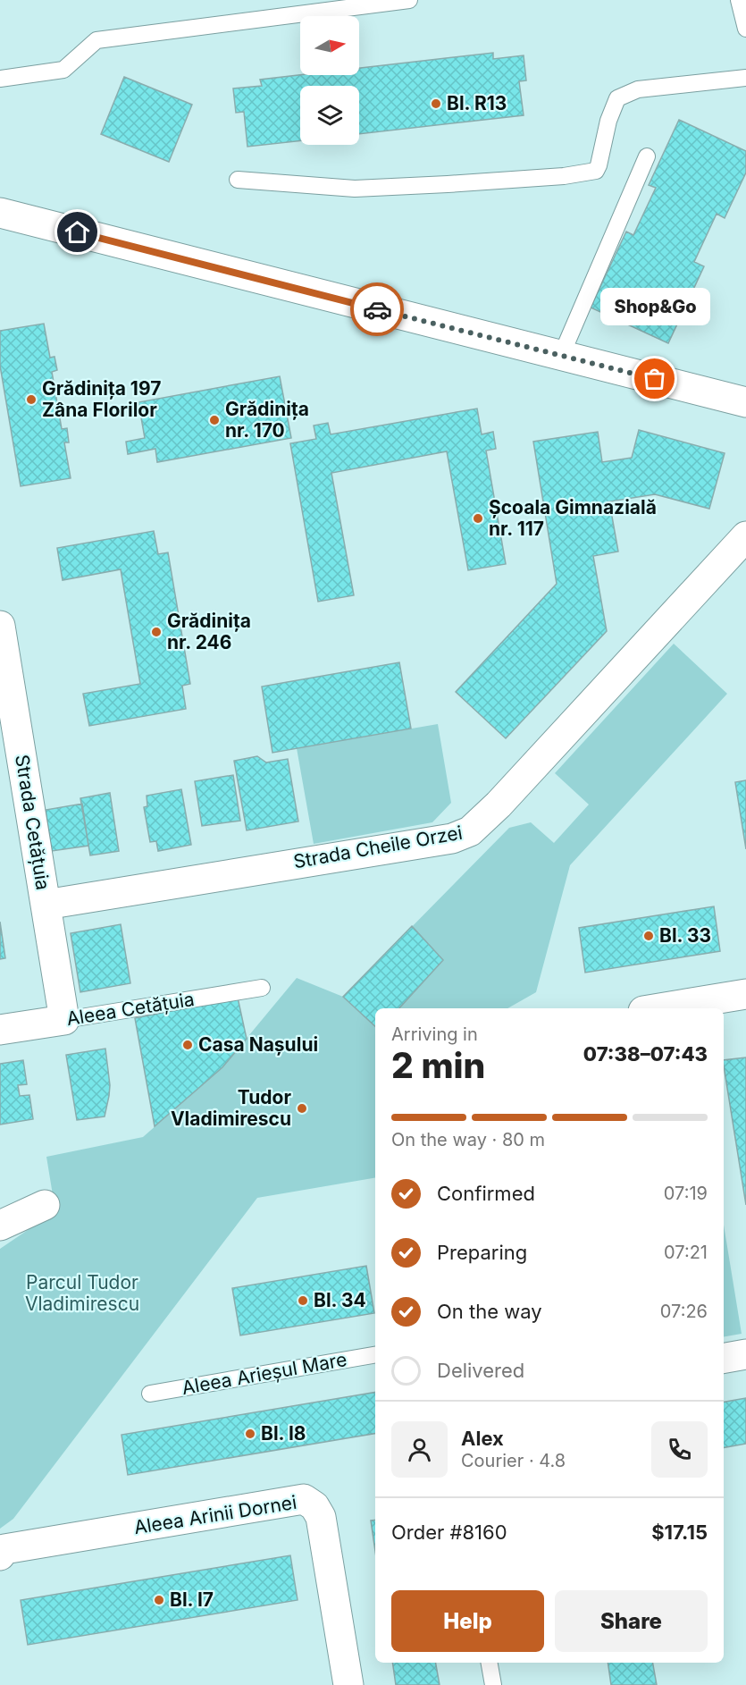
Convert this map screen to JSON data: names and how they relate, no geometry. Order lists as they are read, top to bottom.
{
  "streets": {
    "street": [
      "Strada Cetățuia",
      "Strada Cheile Orzei",
      "Aleea Cetățuia",
      "Aleea Arinii Dornei"
    ],
    "lane": ["Aleea Arieșul Mare"]
  },
  "crossings": [
    ["Strada Cetățuia", "Strada Cheile Orzei"],
    ["Strada Cetățuia", "Aleea Cetățuia"]
  ],
  "parks": ["Parcul Tudor Vladimirescu"],
  "places": [
    "Bl. R13",
    "Shop&Go",
    "Grădinița 197 Zâna Florilor",
    "Grădinița nr. 170",
    "Școala Gimnazială nr. 117",
    "Grădinița nr. 246",
    "Bl. 33",
    "Casa Nașului",
    "Tudor Vladimirescu",
    "Bl. 34",
    "Bl. I8",
    "Bl. I7"
  ],
  "north": "right",
  "page": {
    "bubble": "Shop&Go",
    "heading": ["2 min", "Arriving in", "07:38–07:43"],
    "panel": [
      "Alex",
      "Courier · 4.8",
      "Order #8160",
      "$17.15"
    ],
    "bar": "On the way · 80 m",
    "list": [
      ["Confirmed", "07:19"],
      ["Preparing", "07:21"],
      ["On the way", "07:26"],
      "Delivered"
    ],
    "buttons": ["Help", "Share"]
  }
}
